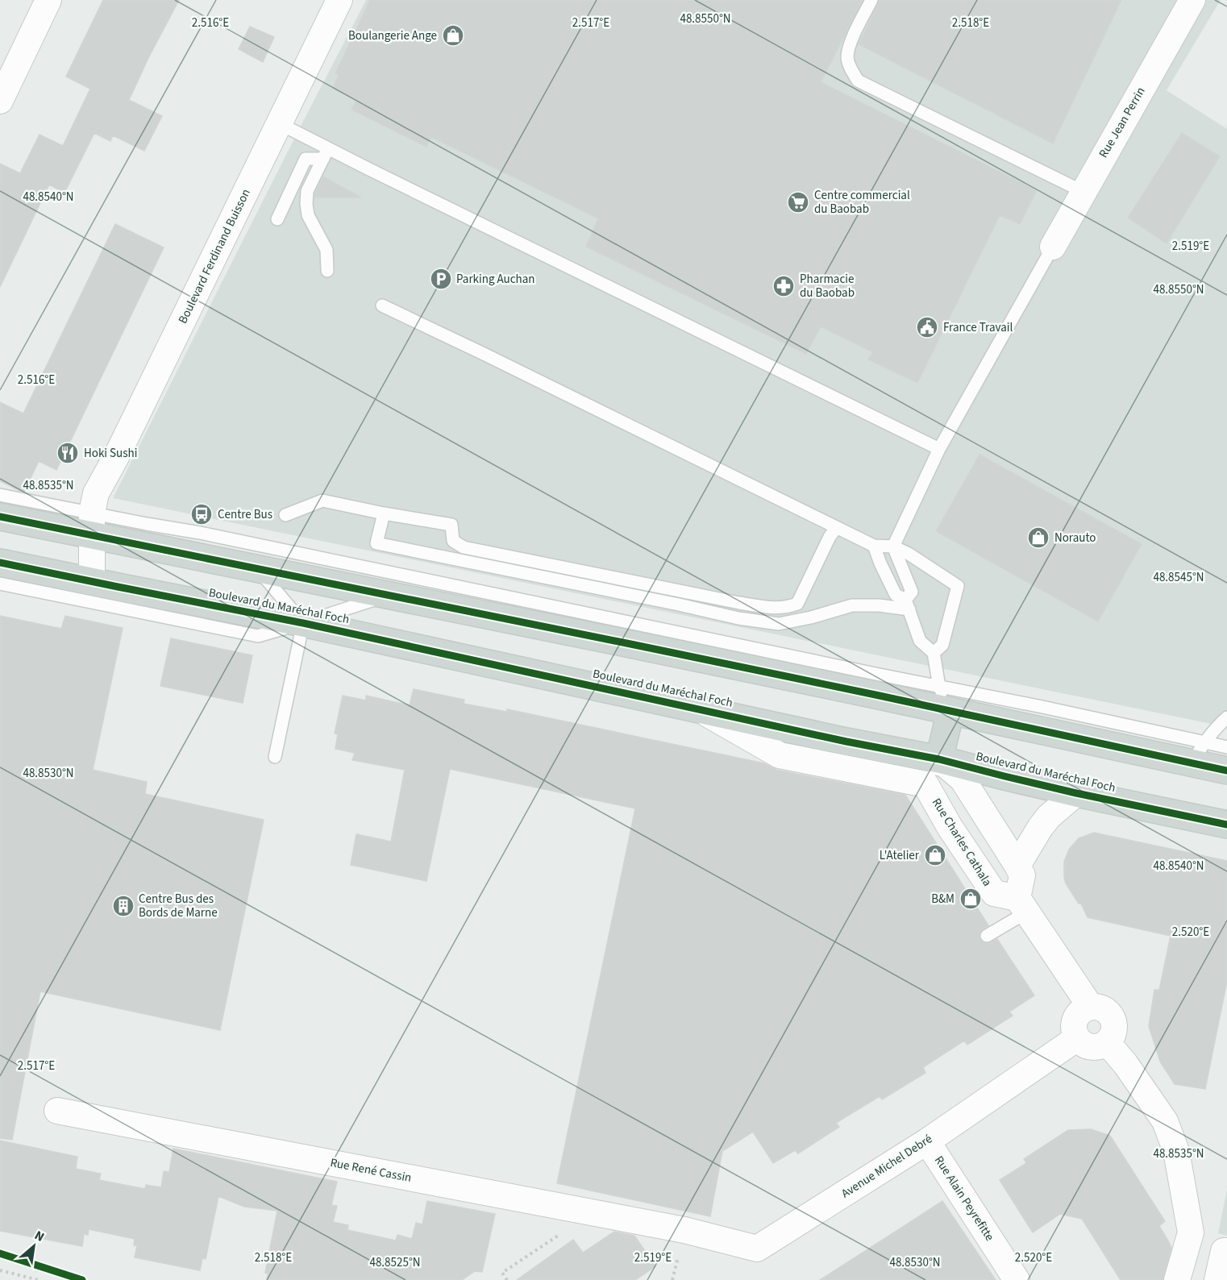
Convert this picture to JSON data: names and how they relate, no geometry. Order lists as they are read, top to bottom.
{
  "streets": {
    "main road": ["Boulevard du Maréchal Foch"],
    "street": [
      "Rue Jean Perrin",
      "Boulevard Ferdinand Buisson",
      "Rue Charles Cathala",
      "Avenue Michel Debré",
      "Rue René Cassin",
      "Rue Alain Peyrefitte"
    ]
  },
  "crossings": [
    ["Boulevard Ferdinand Buisson", "Boulevard du Maréchal Foch"],
    ["Avenue Michel Debré", "Rue René Cassin"],
    ["Avenue Michel Debré", "Rue Alain Peyrefitte"]
  ],
  "places": {
    "shop": [
      "Boulangerie Ange",
      "Norauto",
      "L'Atelier",
      "B&M"
    ],
    "supermarket": ["Centre commercial du Baobab"],
    "parking": ["Parking Auchan"],
    "pharmacy": ["Pharmacie du Baobab"],
    "public building": ["France Travail"],
    "restaurant": ["Hoki Sushi"],
    "bus stop": ["Centre Bus"],
    "building": ["Centre Bus des Bords de Marne"]
  },
  "north": "top right",
  "coordinates": [
    "48.8550°N",
    "2.516°E",
    "2.517°E",
    "2.518°E",
    "48.8540°N",
    "2.519°E",
    "48.8535°N",
    "48.8545°N",
    "48.8530°N",
    "2.520°E",
    "48.8525°N"
  ]
}
